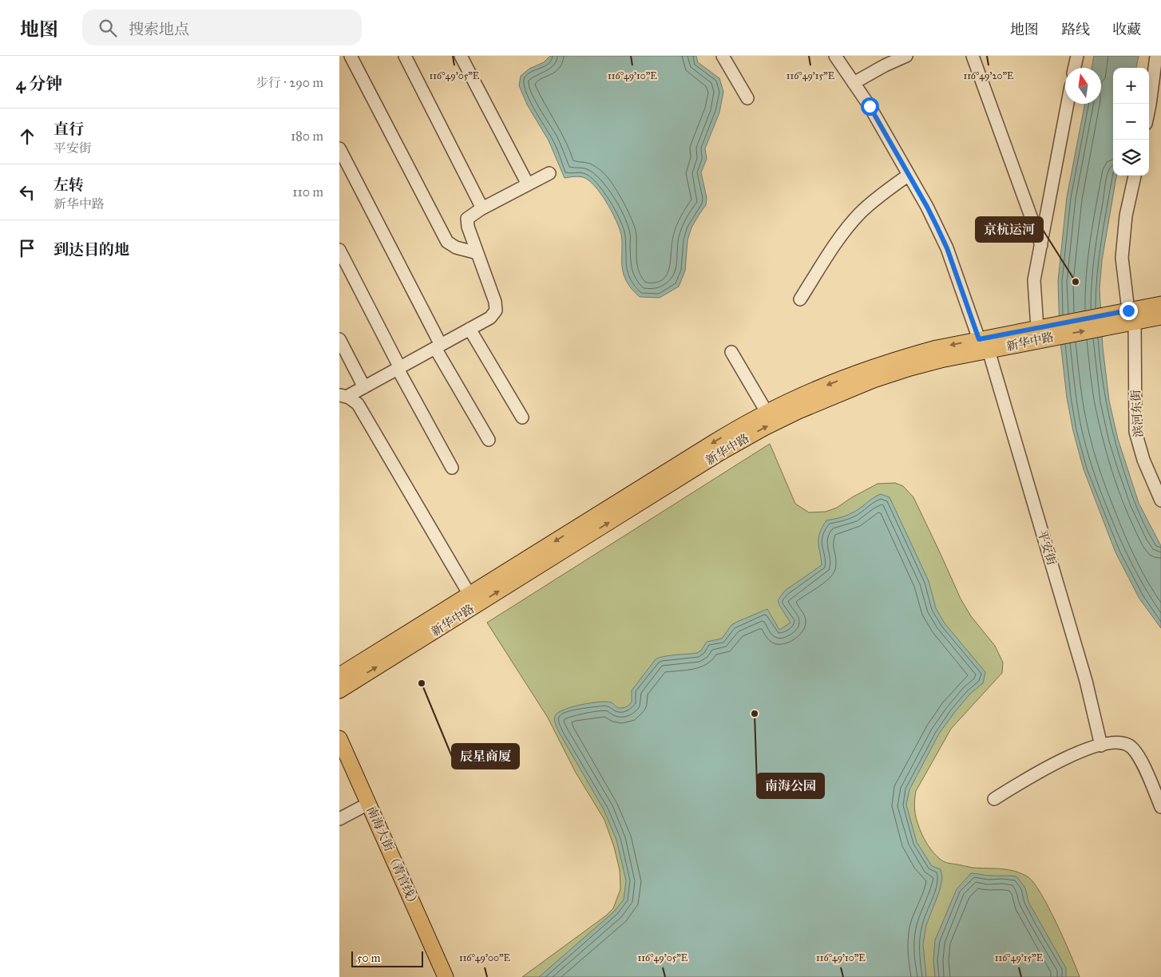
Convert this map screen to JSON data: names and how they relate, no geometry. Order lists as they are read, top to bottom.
{
  "streets": {
    "main road": ["新华中路", "南海大街 （青官线）"],
    "street": ["滨河东街", "平安街"]
  },
  "crossings": [
    ["新华中路", "滨河东街"],
    ["新华中路", "平安街"]
  ],
  "places": ["京杭运河", "辰星商厦", "南海公园"],
  "scale_bar": "50 m",
  "north": "top",
  "page": {
    "header": "地图",
    "search": "搜索地点",
    "nav": ["地图", "路线", "收藏"],
    "heading": ["4 分钟", "步行 · 290 m"],
    "map_buttons": ["+", "−"],
    "list": [
      ["直行", "平安街", "180 m"],
      ["左转", "新华中路", "110 m"],
      "到达目的地"
    ],
    "scale": "50 m"
  },
  "coordinates": [
    "116°49'05\"E",
    "116°49'10\"E",
    "116°49'15\"E",
    "116°49'20\"E",
    "116°49'00\"E"
  ]
}
